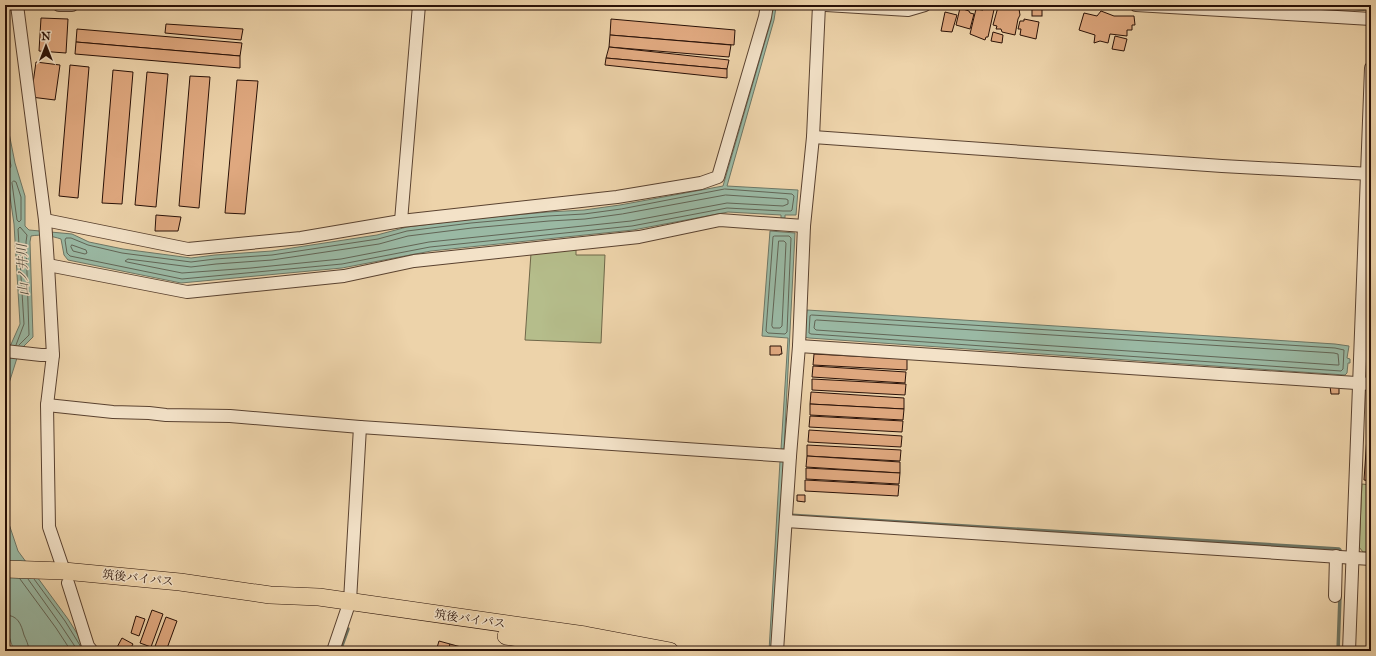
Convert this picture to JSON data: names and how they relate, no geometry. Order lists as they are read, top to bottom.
{
  "streets": {
    "highway": ["筑後バイパス"]
  },
  "water": ["山ノ井川"],
  "north": "top"
}
